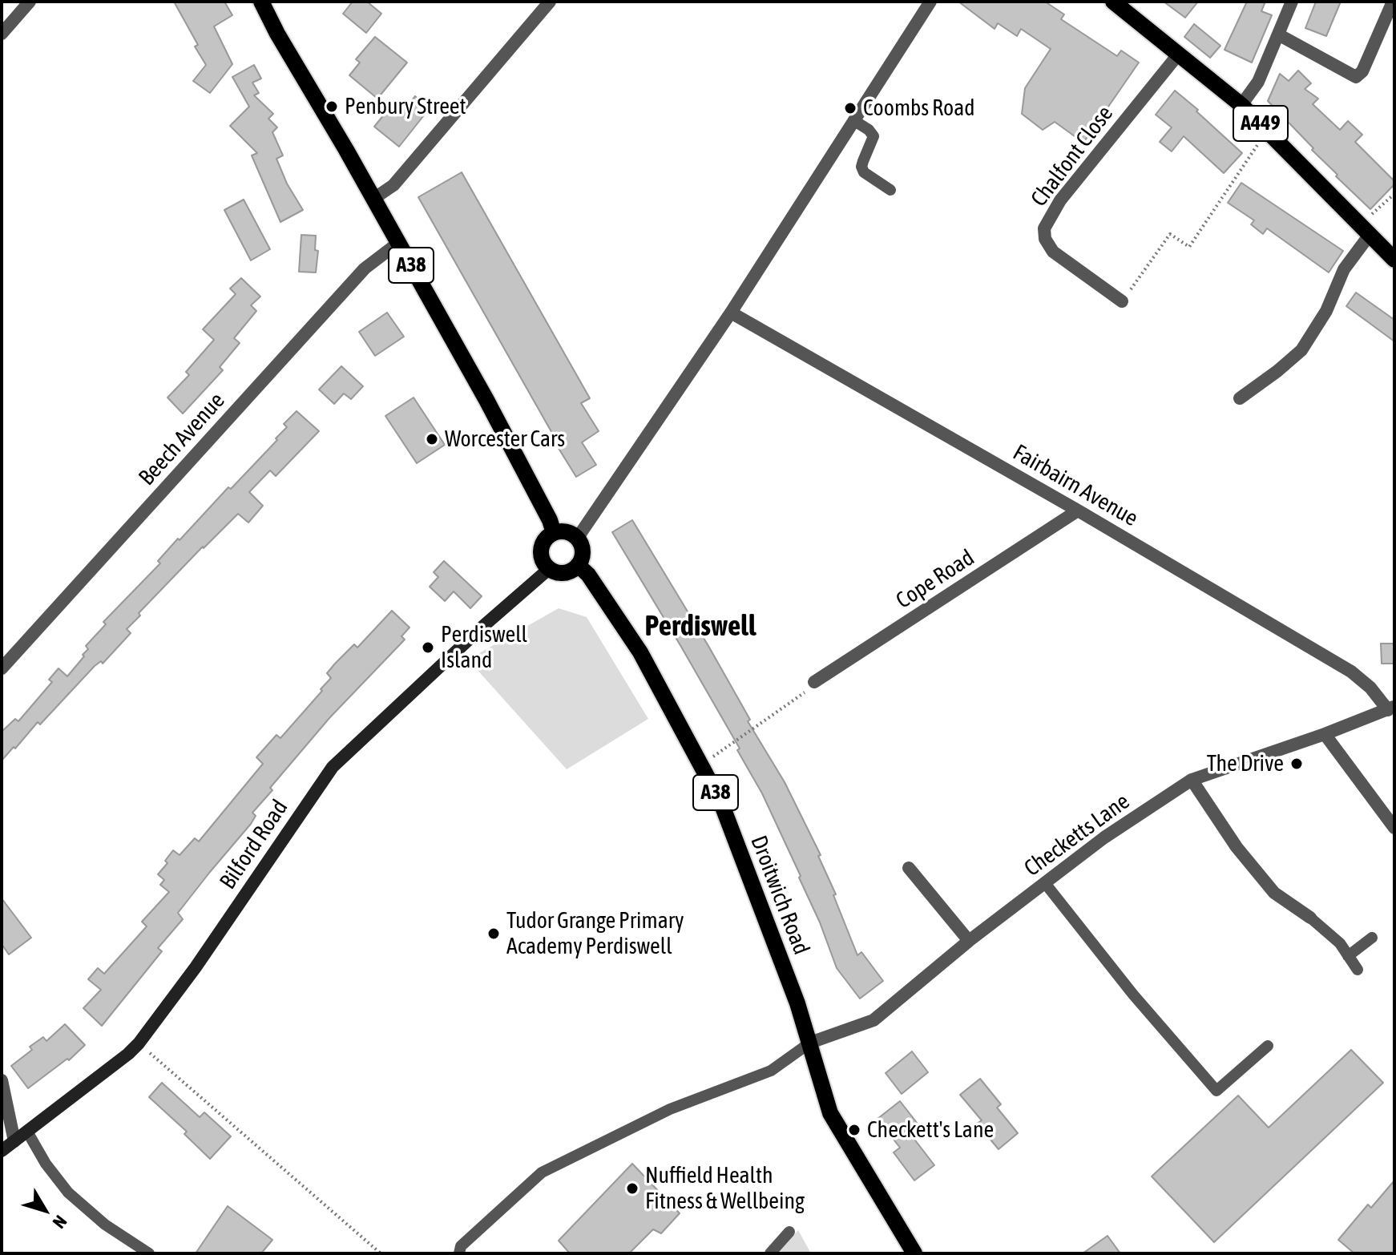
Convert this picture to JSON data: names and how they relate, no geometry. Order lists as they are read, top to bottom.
{
  "streets": {
    "main road": [
      "A449",
      "A38",
      "Bilford Road",
      "Droitwich Road"
    ],
    "street": [
      "Chalfont Close",
      "Beech Avenue",
      "Fairbairn Avenue",
      "Cope Road",
      "Checketts Lane"
    ]
  },
  "crossings": [
    ["A449", "Chalfont Close"],
    ["A38", "Beech Avenue"],
    ["A38", "Bilford Road"],
    ["A38", "Droitwich Road"],
    ["Fairbairn Avenue", "Cope Road"],
    ["Fairbairn Avenue", "Checketts Lane"],
    ["Checketts Lane", "Droitwich Road"],
    ["Bilford Road", "Droitwich Road"]
  ],
  "districts": ["Perdiswell"],
  "places": [
    "Penbury Street",
    "Coombs Road",
    "Worcester Cars",
    "Perdiswell Island",
    "The Drive",
    "Tudor Grange Primary Academy Perdiswell",
    "Checkett's Lane",
    "Nuffield Health Fitness & Wellbeing"
  ],
  "north": "bottom right"
}
